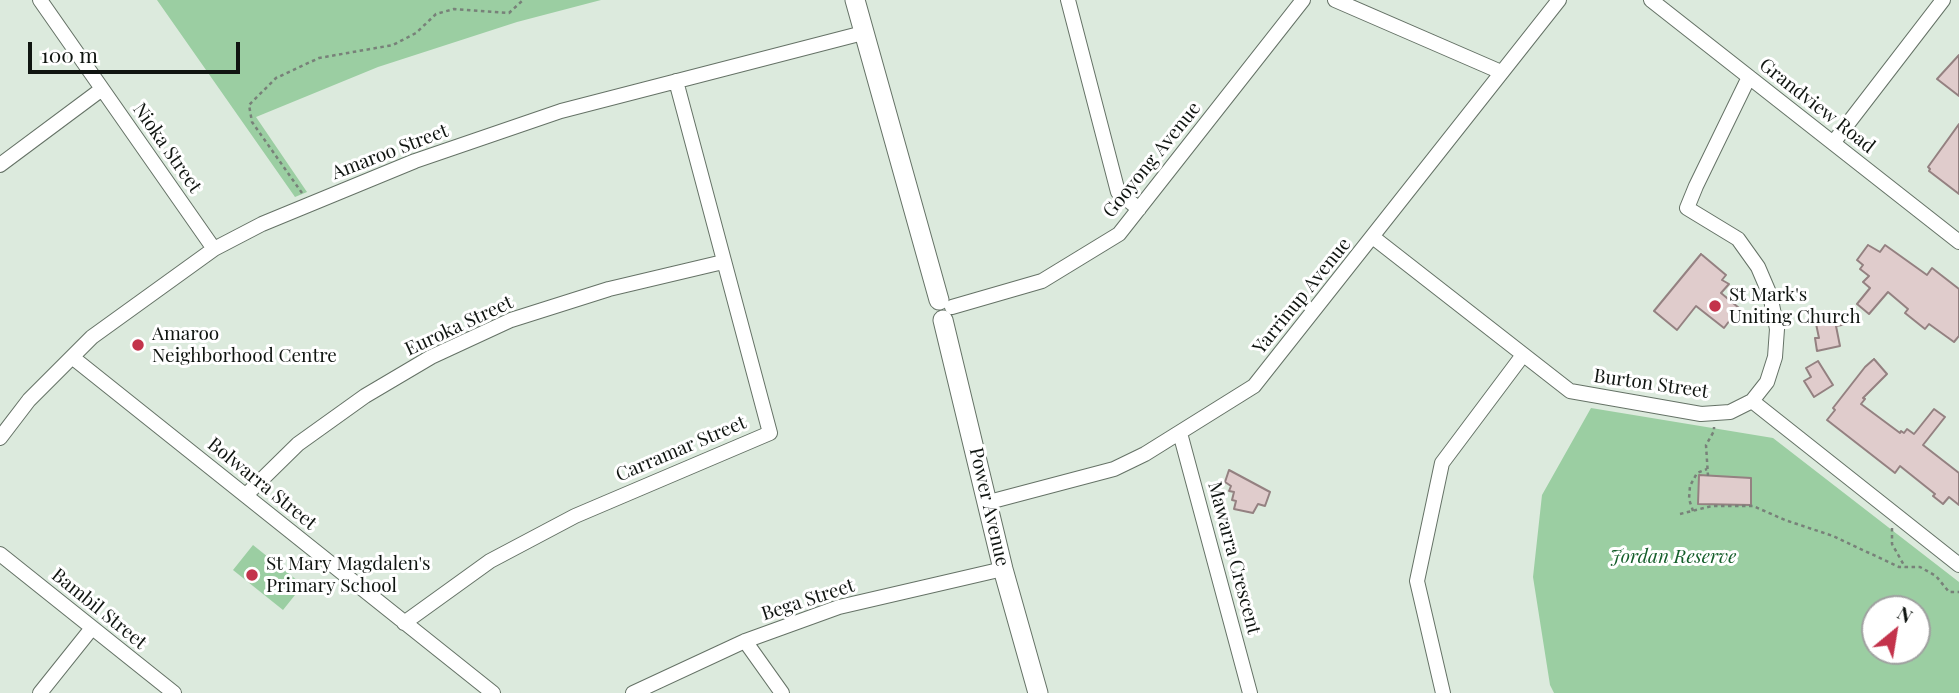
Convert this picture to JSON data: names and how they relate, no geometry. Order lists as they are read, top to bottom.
{
  "streets": {
    "street": [
      "Grandview Road",
      "Nioka Street",
      "Amaroo Street",
      "Gooyong Avenue",
      "Yarrinup Avenue",
      "Euroka Street",
      "Burton Street",
      "Carramar Street",
      "Bolwarra Street",
      "Power Avenue",
      "Mawarra Crescent",
      "Bega Street",
      "Bambil Street"
    ]
  },
  "crossings": [
    ["Nioka Street", "Amaroo Street"],
    ["Amaroo Street", "Carramar Street"],
    ["Amaroo Street", "Bolwarra Street"],
    ["Amaroo Street", "Power Avenue"],
    ["Gooyong Avenue", "Power Avenue"],
    ["Yarrinup Avenue", "Burton Street"],
    ["Yarrinup Avenue", "Power Avenue"],
    ["Yarrinup Avenue", "Mawarra Crescent"],
    ["Euroka Street", "Carramar Street"],
    ["Euroka Street", "Bolwarra Street"],
    ["Carramar Street", "Bolwarra Street"],
    ["Power Avenue", "Bega Street"]
  ],
  "parks": ["Jordan Reserve"],
  "places": ["St Mark's Uniting Church", "Amaroo Neighborhood Centre", "St Mary Magdalen's Primary School"],
  "scale_bar": "100 m",
  "north": "top right"
}
